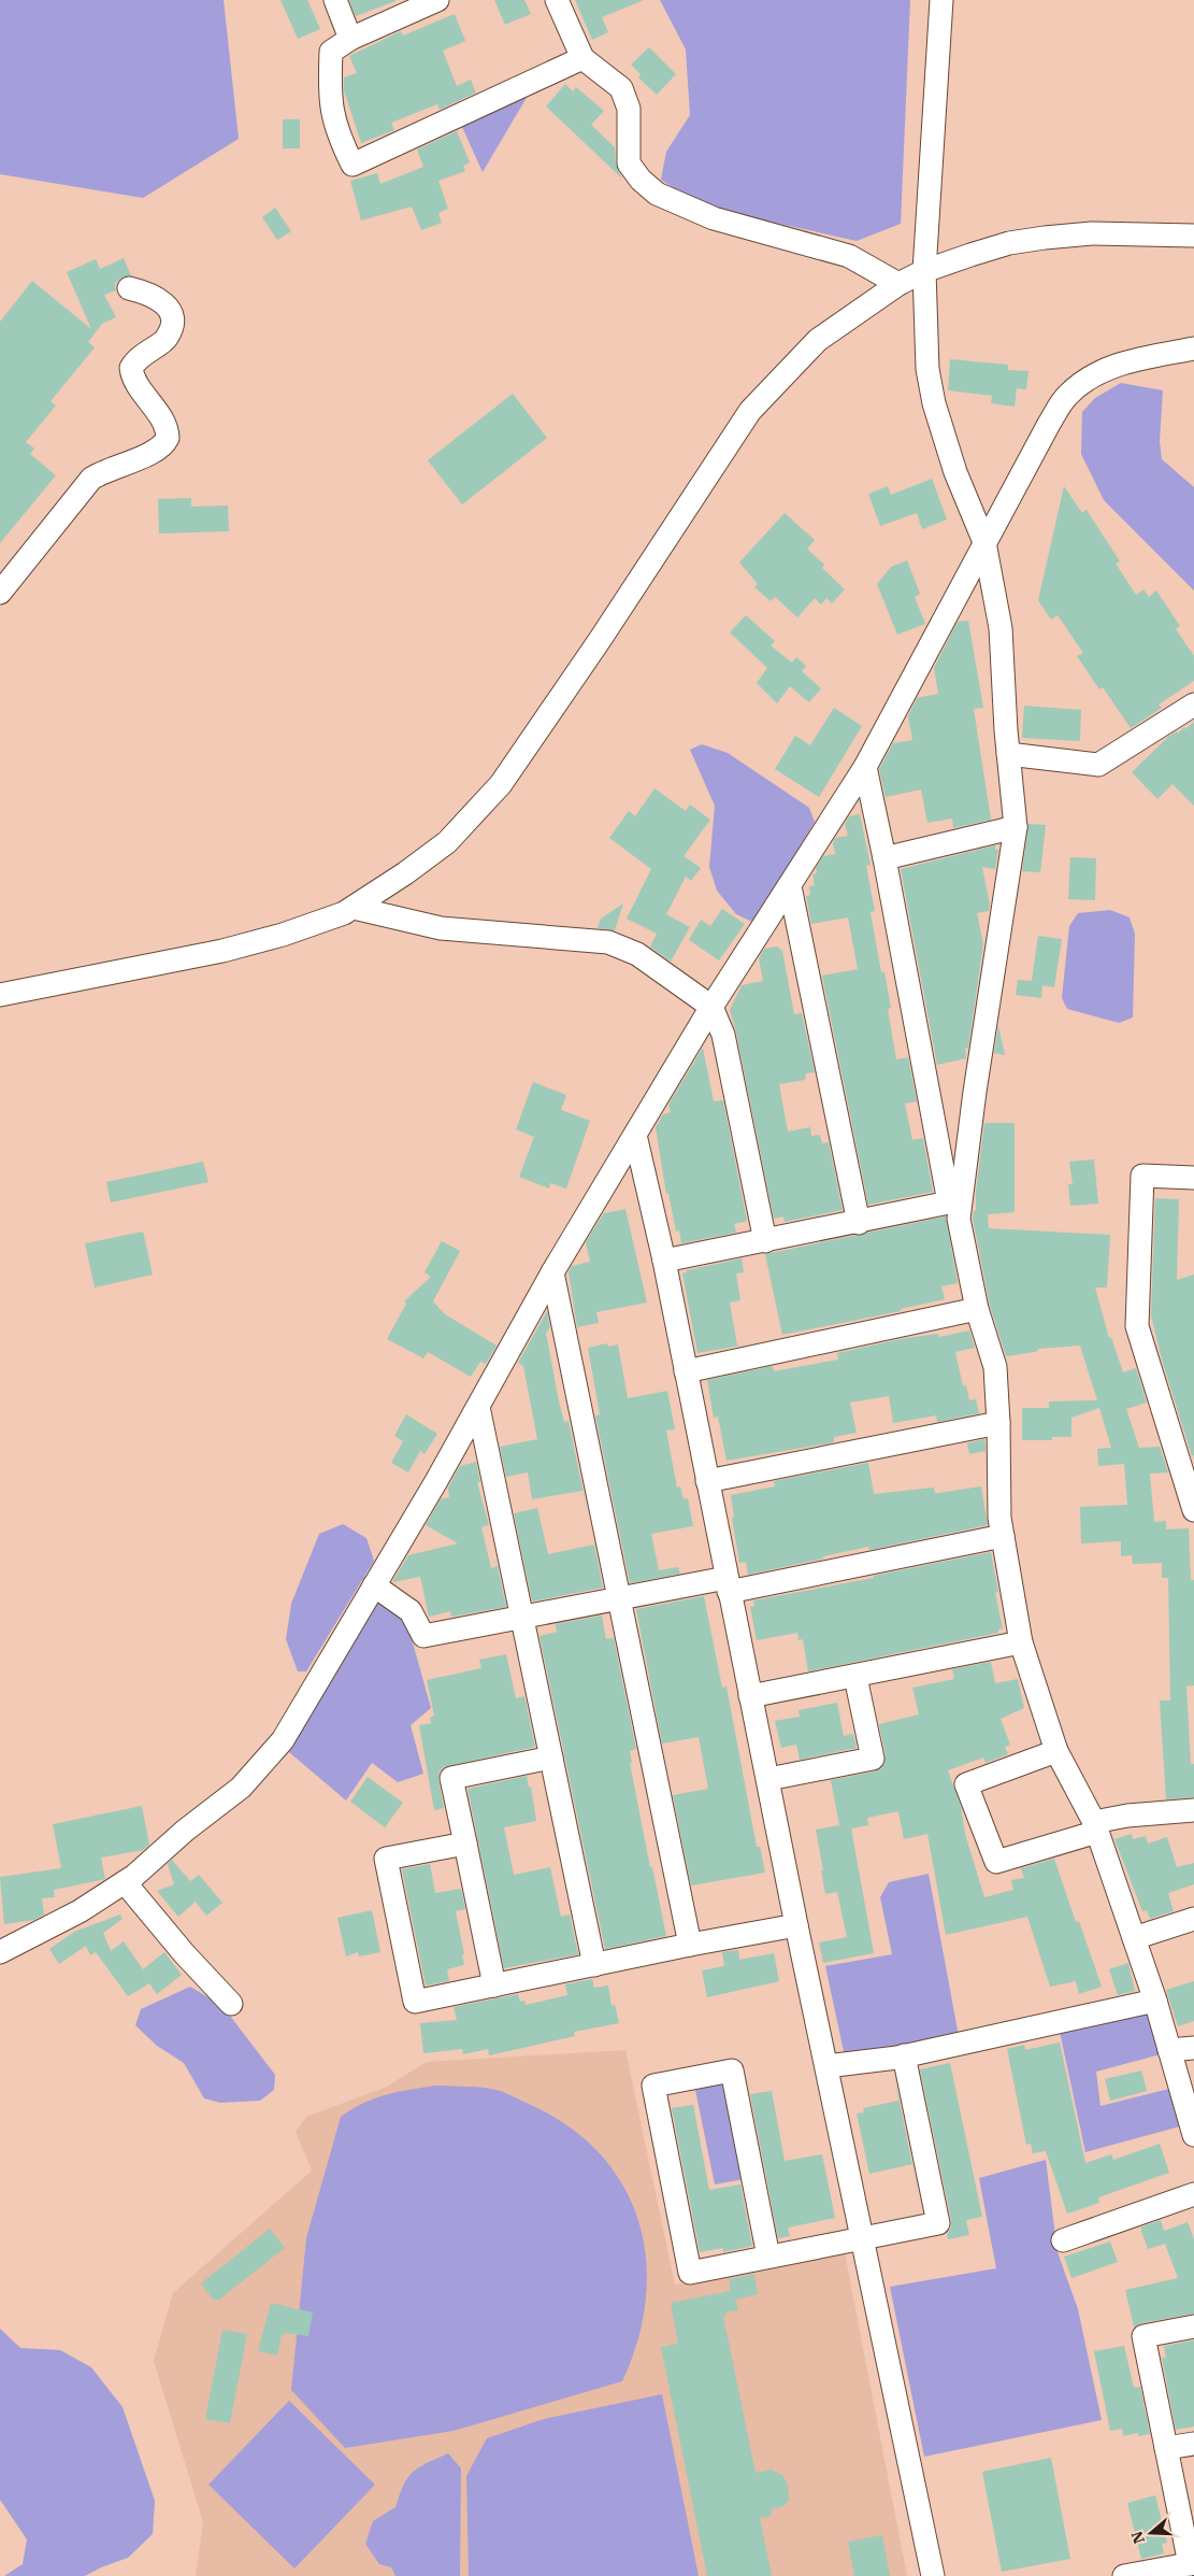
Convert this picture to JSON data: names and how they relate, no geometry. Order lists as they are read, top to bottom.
{
  "north": "left"
}
